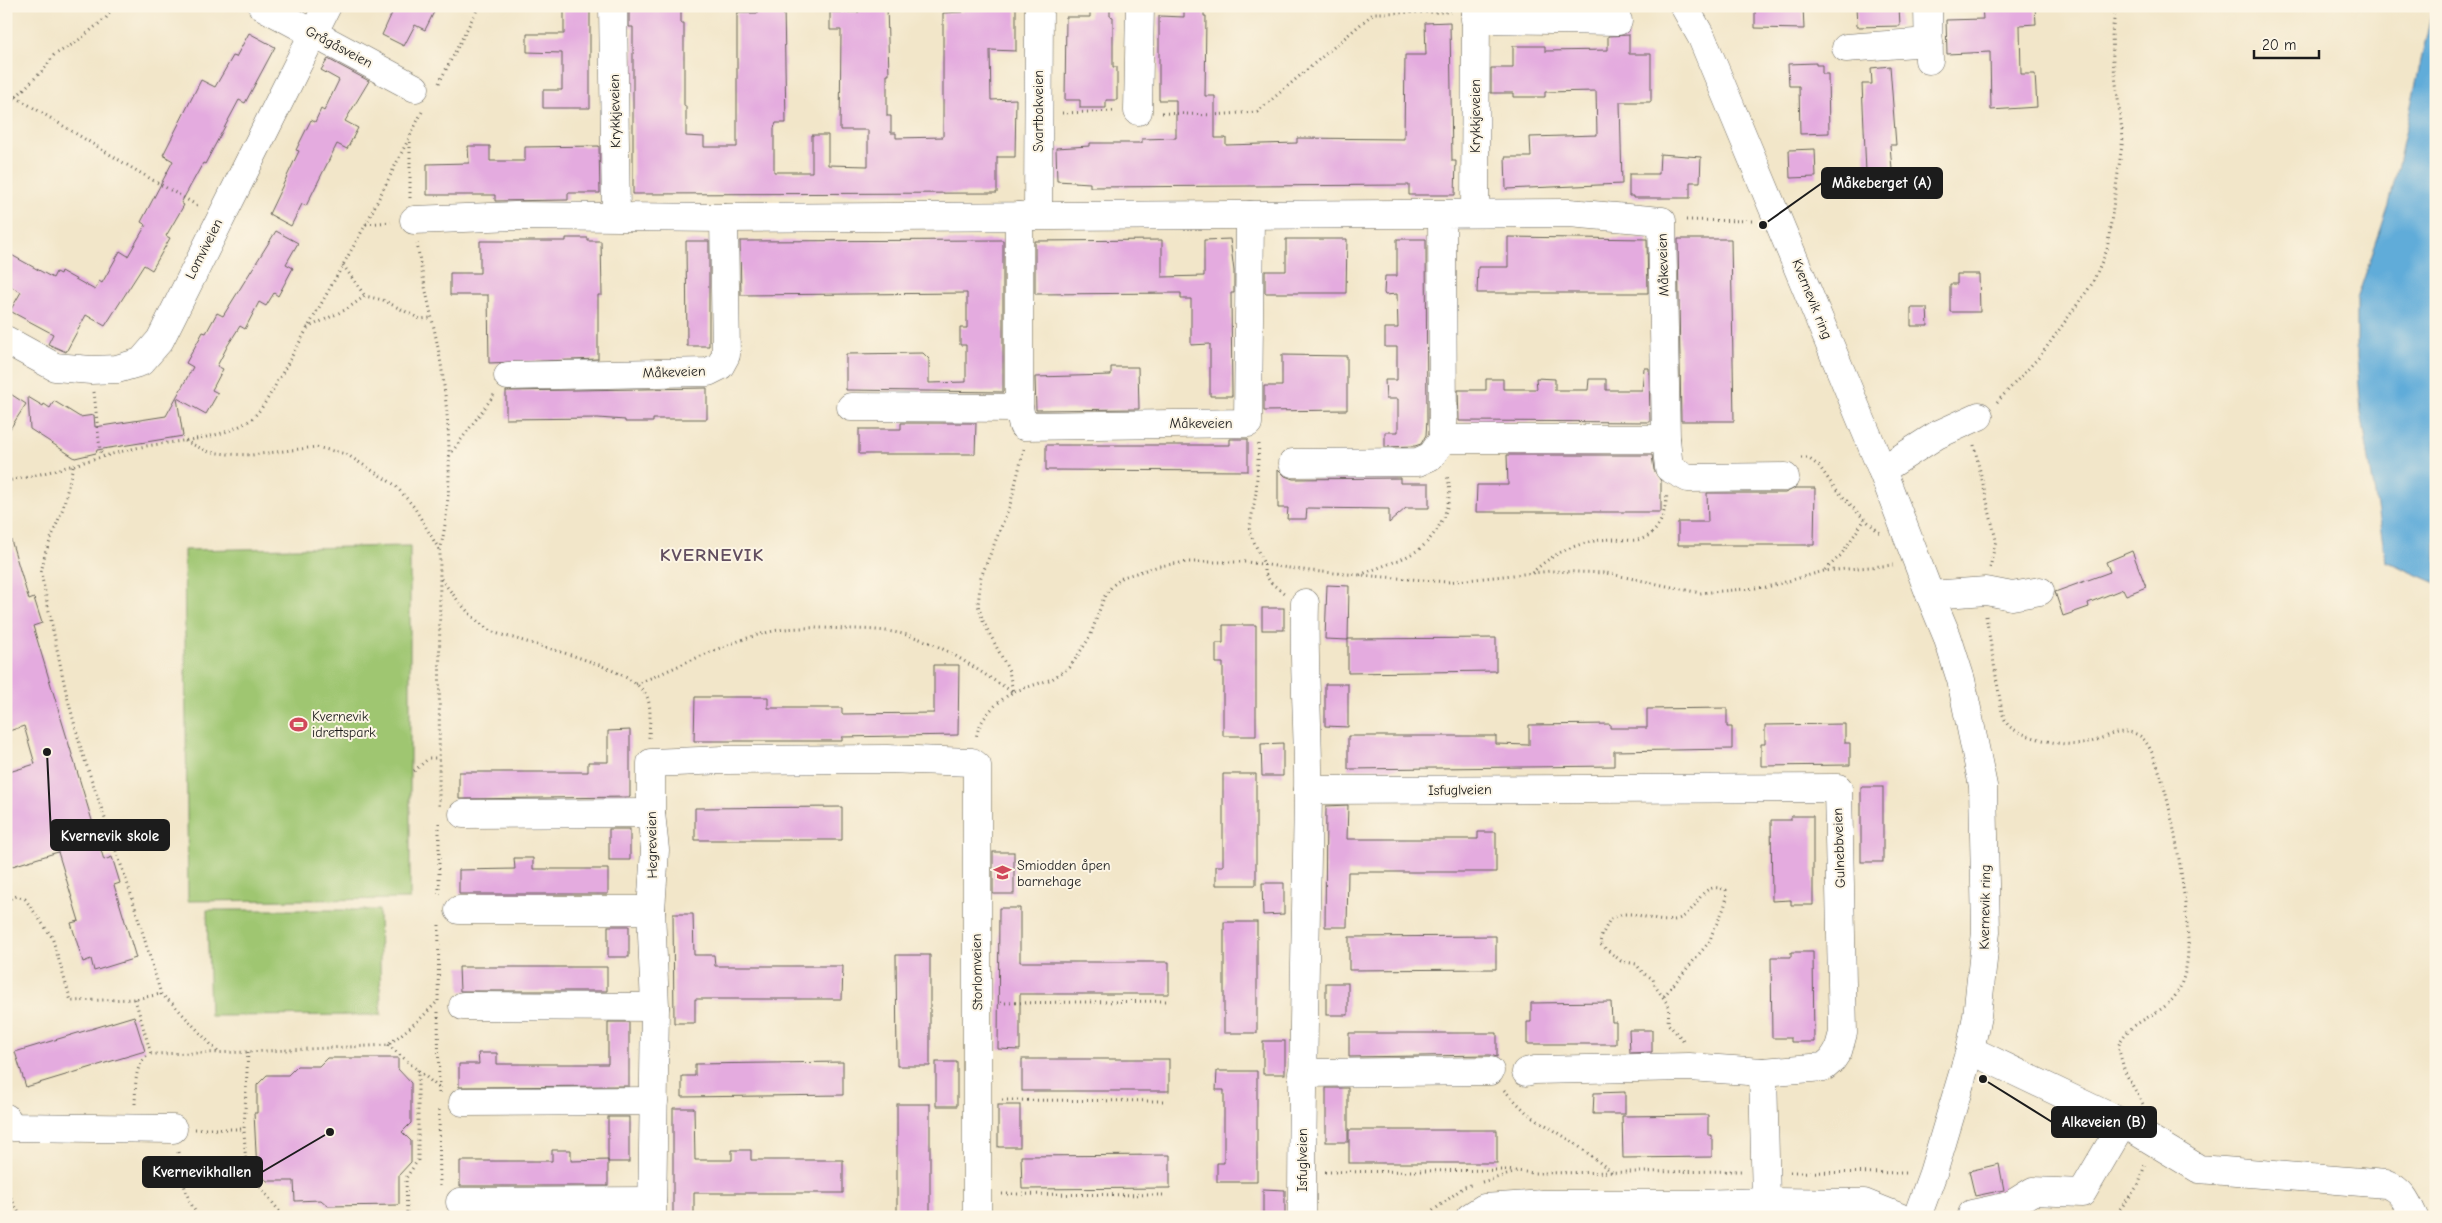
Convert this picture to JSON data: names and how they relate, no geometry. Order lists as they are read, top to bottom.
{
  "streets": {
    "street": [
      "Grågåsveien",
      "Krykkjeveien",
      "Svartbakveien",
      "Lomviveien",
      "Måkeveien",
      "Kvernevik ring",
      "Isfuglveien",
      "Hegreveien",
      "Gulnebbveien",
      "Storlomveien"
    ]
  },
  "crossings": [
    ["Grågåsveien", "Lomviveien"],
    ["Krykkjeveien", "Måkeveien"],
    ["Svartbakveien", "Måkeveien"],
    ["Isfuglveien", "Gulnebbveien"]
  ],
  "districts": ["KVERNEVIK"],
  "places": {
    "other": [
      "Måkeberget (A)",
      "Kvernevik skole",
      "Alkeveien (B)",
      "Kvernevikhallen"
    ],
    "sports": ["Kvernevik idrettspark"],
    "school or university": ["Smiodden åpen barnehage"]
  },
  "scale_bar": "20 m"
}
